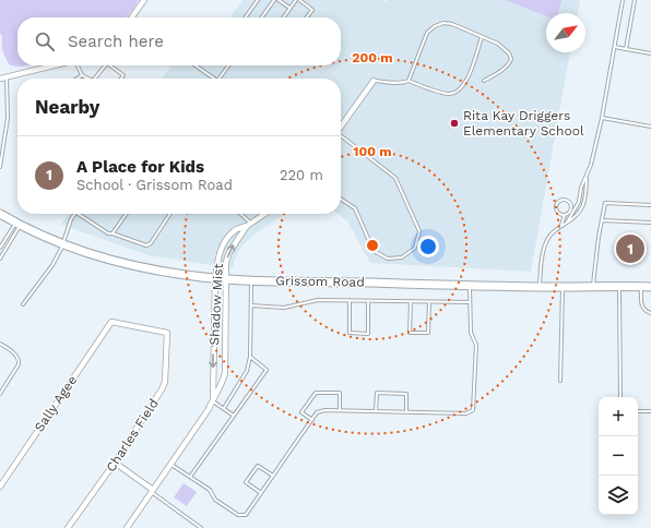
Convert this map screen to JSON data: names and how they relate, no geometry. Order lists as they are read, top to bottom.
{
  "streets": {
    "main road": ["Grissom Road"],
    "street": ["Shadow Mist", "Sally Agee", "Charles Field"]
  },
  "crossings": [
    ["Grissom Road", "Shadow Mist"],
    ["Sally Agee", "Charles Field"]
  ],
  "places": ["Rita Kay Driggers Elementary School"],
  "north": "top right",
  "page": {
    "search": "Search here",
    "heading": "Nearby",
    "list": [
      {
        "mark": "1",
        "name": "A Place for Kids",
        "note": "School · Grissom Road",
        "value": "220 m"
      }
    ],
    "pins": "1",
    "map_buttons": ["+", "−"]
  },
  "rings": ["200 m", "100 m"]
}
